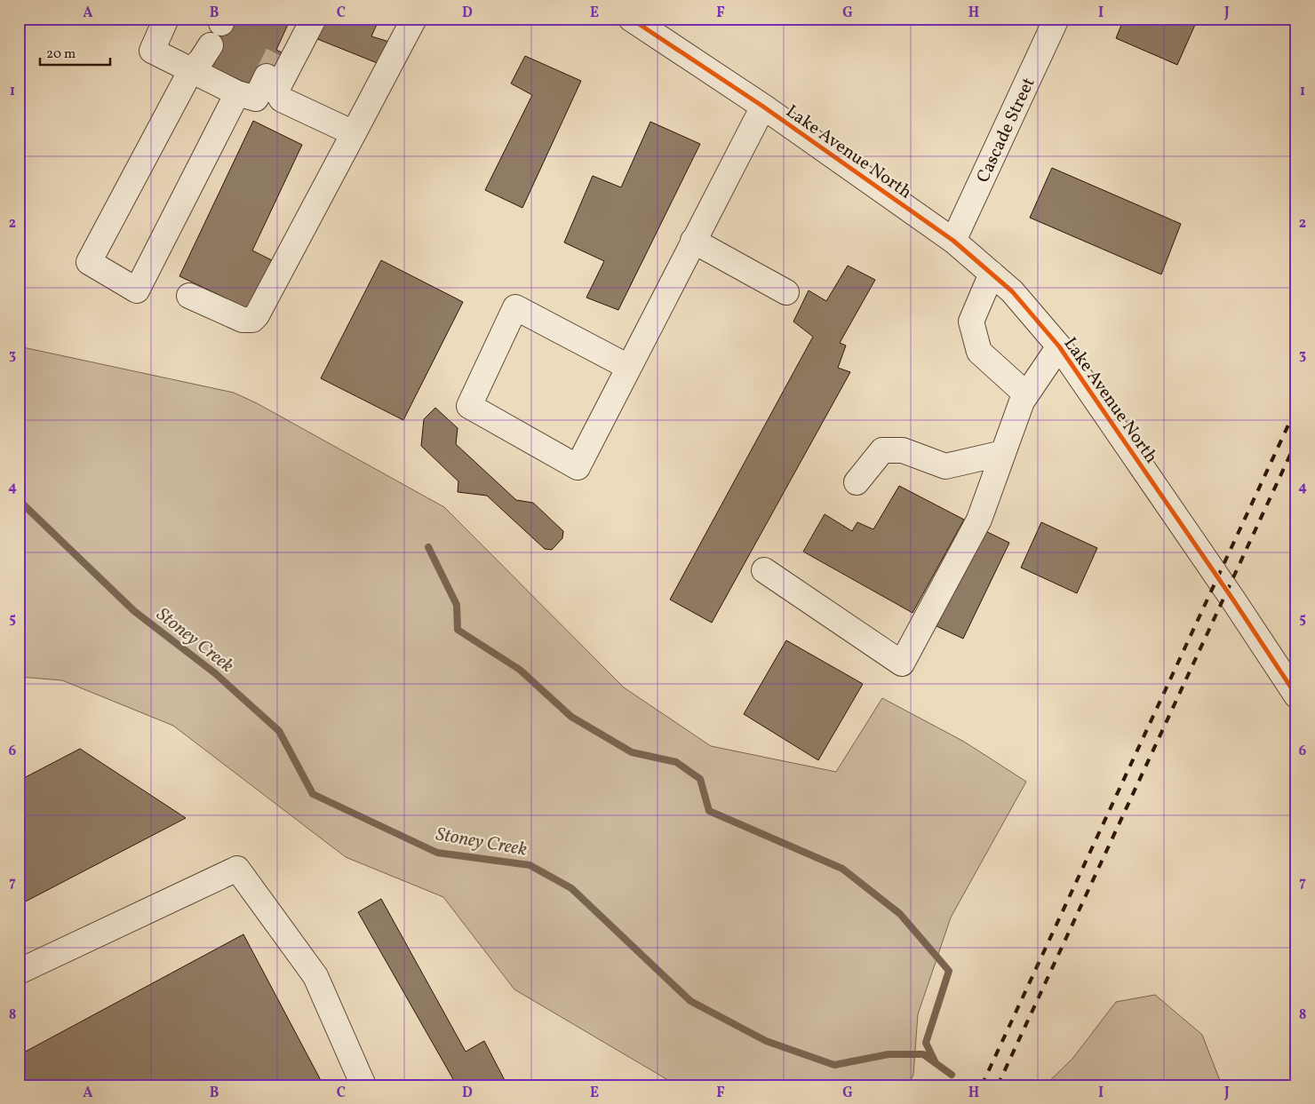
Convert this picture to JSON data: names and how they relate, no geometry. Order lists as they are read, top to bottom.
{
  "streets": {
    "street": ["Cascade Street", "Lake Avenue North"]
  },
  "crossings": [
    ["Cascade Street", "Lake Avenue North"]
  ],
  "water": ["Stoney Creek"],
  "scale_bar": "20 m",
  "grid": {
    "columns": [
      "A",
      "B",
      "C",
      "D",
      "E",
      "F",
      "G",
      "H",
      "I",
      "J"
    ],
    "rows": [
      "1",
      "2",
      "3",
      "4",
      "5",
      "6",
      "7",
      "8"
    ]
  }
}
